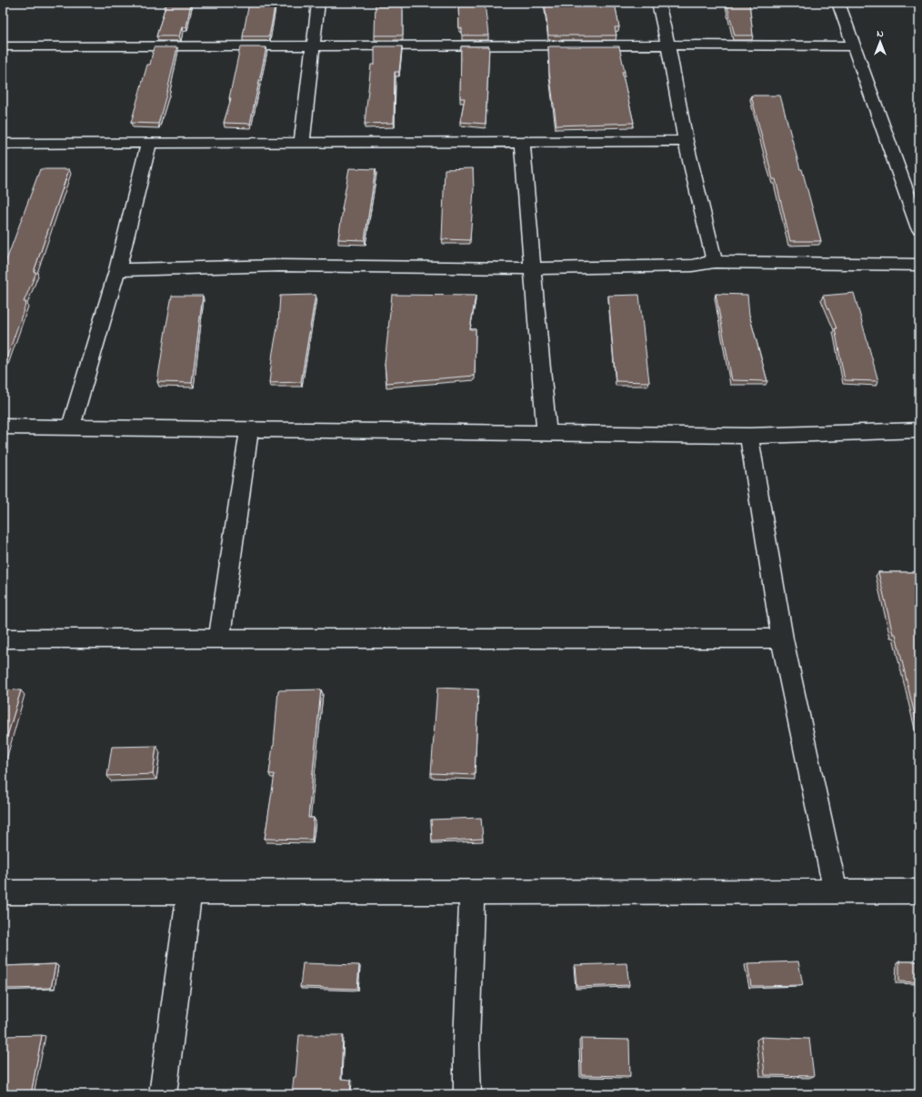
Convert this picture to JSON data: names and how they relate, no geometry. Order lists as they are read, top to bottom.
{
  "north": "top"
}
